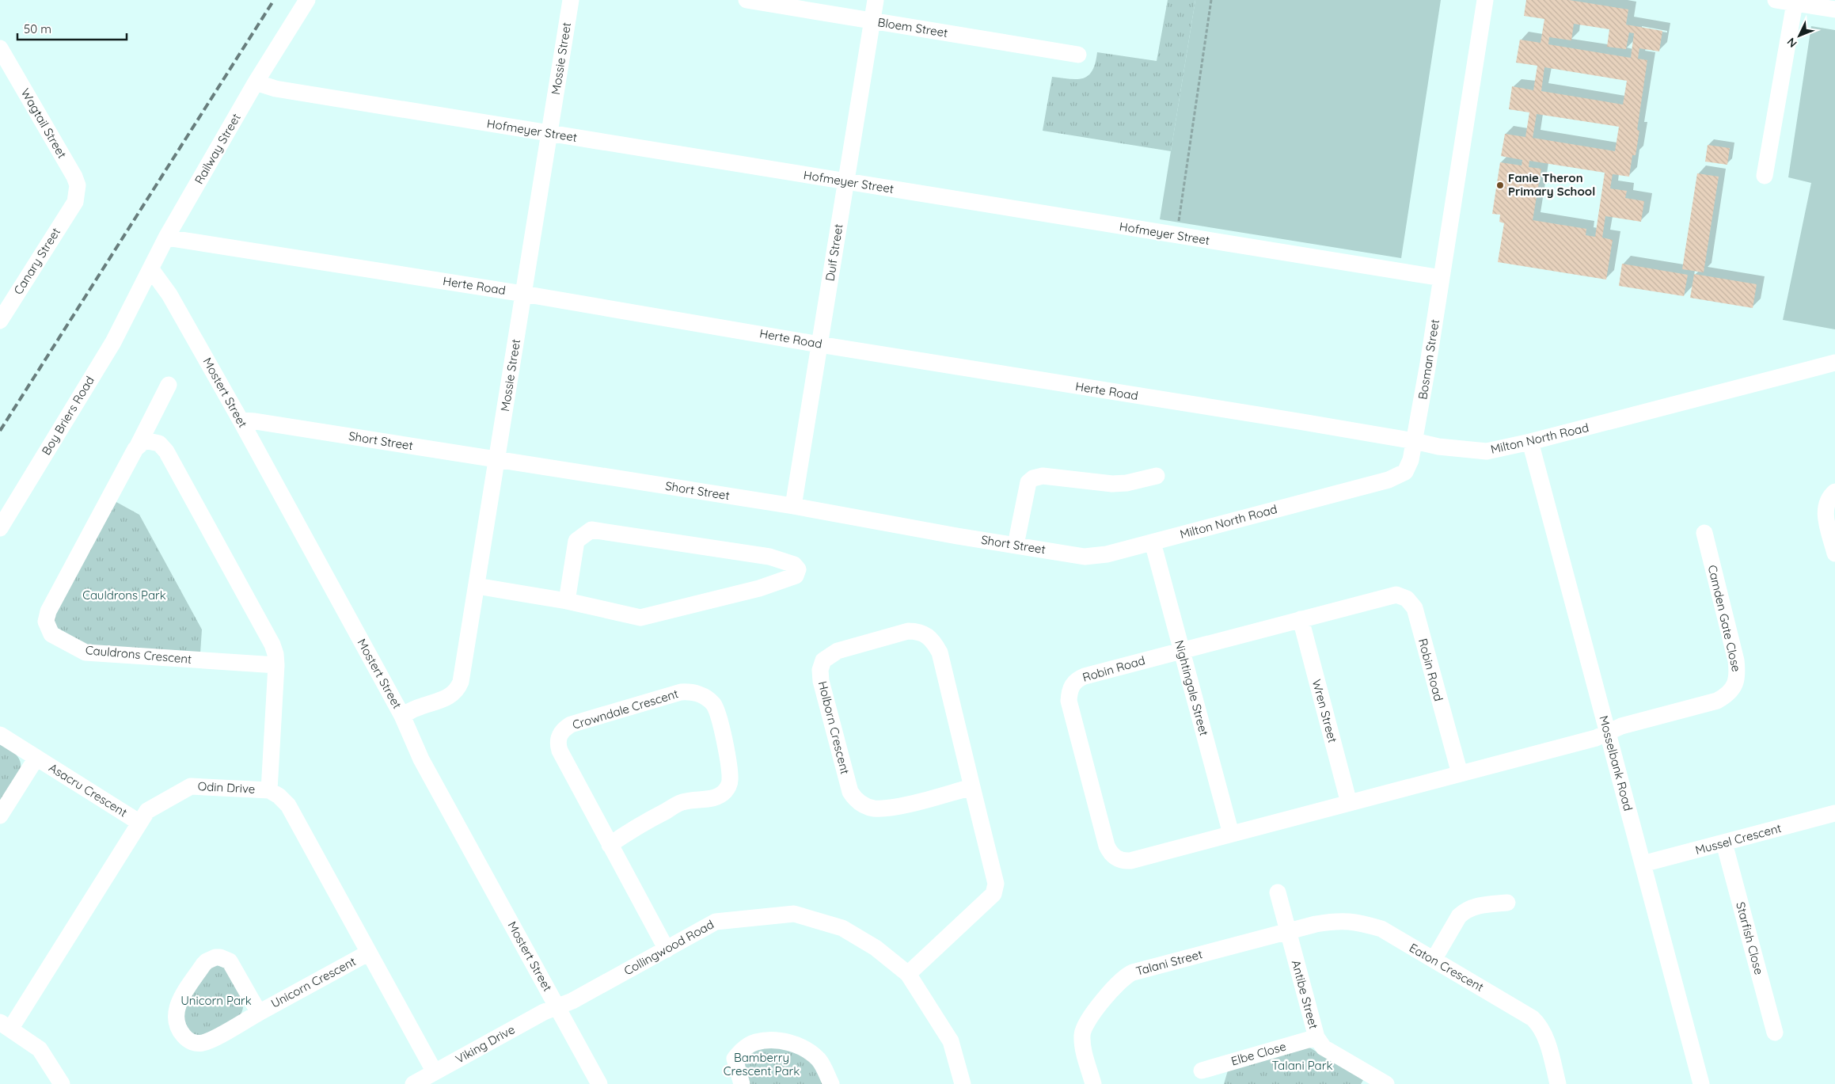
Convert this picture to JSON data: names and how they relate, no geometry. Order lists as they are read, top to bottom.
{
  "streets": {
    "street": [
      "Bloem Street",
      "Mossie Street",
      "Wagtail Street",
      "Hofmeyer Street",
      "Railway Street",
      "Duif Street",
      "Canary Street",
      "Herte Road",
      "Bosman Street",
      "Mostert Street",
      "Boy Briers Road",
      "Milton North Road",
      "Short Street",
      "Camden Gate Close",
      "Cauldrons Crescent",
      "Robin Road",
      "Nightingale Street",
      "Crowndale Crescent",
      "Wren Street",
      "Holborn Crescent",
      "Mosselbank Road",
      "Odin Drive",
      "Asacru Crescent",
      "Mussel Crescent",
      "Starfish Close",
      "Collingwood Road",
      "Talani Street",
      "Eaton Crescent",
      "Unicorn Crescent",
      "Antibe Street",
      "Viking Drive",
      "Elbe Close"
    ]
  },
  "crossings": [
    ["Bloem Street", "Duif Street"],
    ["Mossie Street", "Hofmeyer Street"],
    ["Mossie Street", "Herte Road"],
    ["Mossie Street", "Mostert Street"],
    ["Mossie Street", "Short Street"],
    ["Wagtail Street", "Canary Street"],
    ["Hofmeyer Street", "Railway Street"],
    ["Hofmeyer Street", "Duif Street"],
    ["Hofmeyer Street", "Bosman Street"],
    ["Railway Street", "Herte Road"],
    ["Railway Street", "Mostert Street"],
    ["Railway Street", "Boy Briers Road"],
    ["Duif Street", "Herte Road"],
    ["Duif Street", "Short Street"],
    ["Herte Road", "Bosman Street"],
    ["Herte Road", "Milton North Road"],
    ["Bosman Street", "Milton North Road"],
    ["Mostert Street", "Short Street"],
    ["Mostert Street", "Collingwood Road"],
    ["Mostert Street", "Viking Drive"],
    ["Milton North Road", "Short Street"],
    ["Milton North Road", "Nightingale Street"],
    ["Milton North Road", "Mosselbank Road"],
    ["Short Street", "Nightingale Street"],
    ["Camden Gate Close", "Robin Road"],
    ["Camden Gate Close", "Mosselbank Road"],
    ["Robin Road", "Nightingale Street"],
    ["Robin Road", "Wren Street"],
    ["Robin Road", "Mosselbank Road"],
    ["Crowndale Crescent", "Collingwood Road"],
    ["Holborn Crescent", "Collingwood Road"],
    ["Mosselbank Road", "Mussel Crescent"],
    ["Odin Drive", "Asacru Crescent"],
    ["Odin Drive", "Unicorn Crescent"],
    ["Odin Drive", "Viking Drive"],
    ["Mussel Crescent", "Starfish Close"],
    ["Collingwood Road", "Viking Drive"],
    ["Talani Street", "Eaton Crescent"],
    ["Talani Street", "Antibe Street"],
    ["Eaton Crescent", "Antibe Street"],
    ["Antibe Street", "Elbe Close"]
  ],
  "parks": [
    "Cauldrons Park",
    "Unicorn Park",
    "Bamberry Crescent Park",
    "Talani Park"
  ],
  "places": ["Fanie Theron Primary School"],
  "scale_bar": "50 m",
  "north": "bottom left"
}
